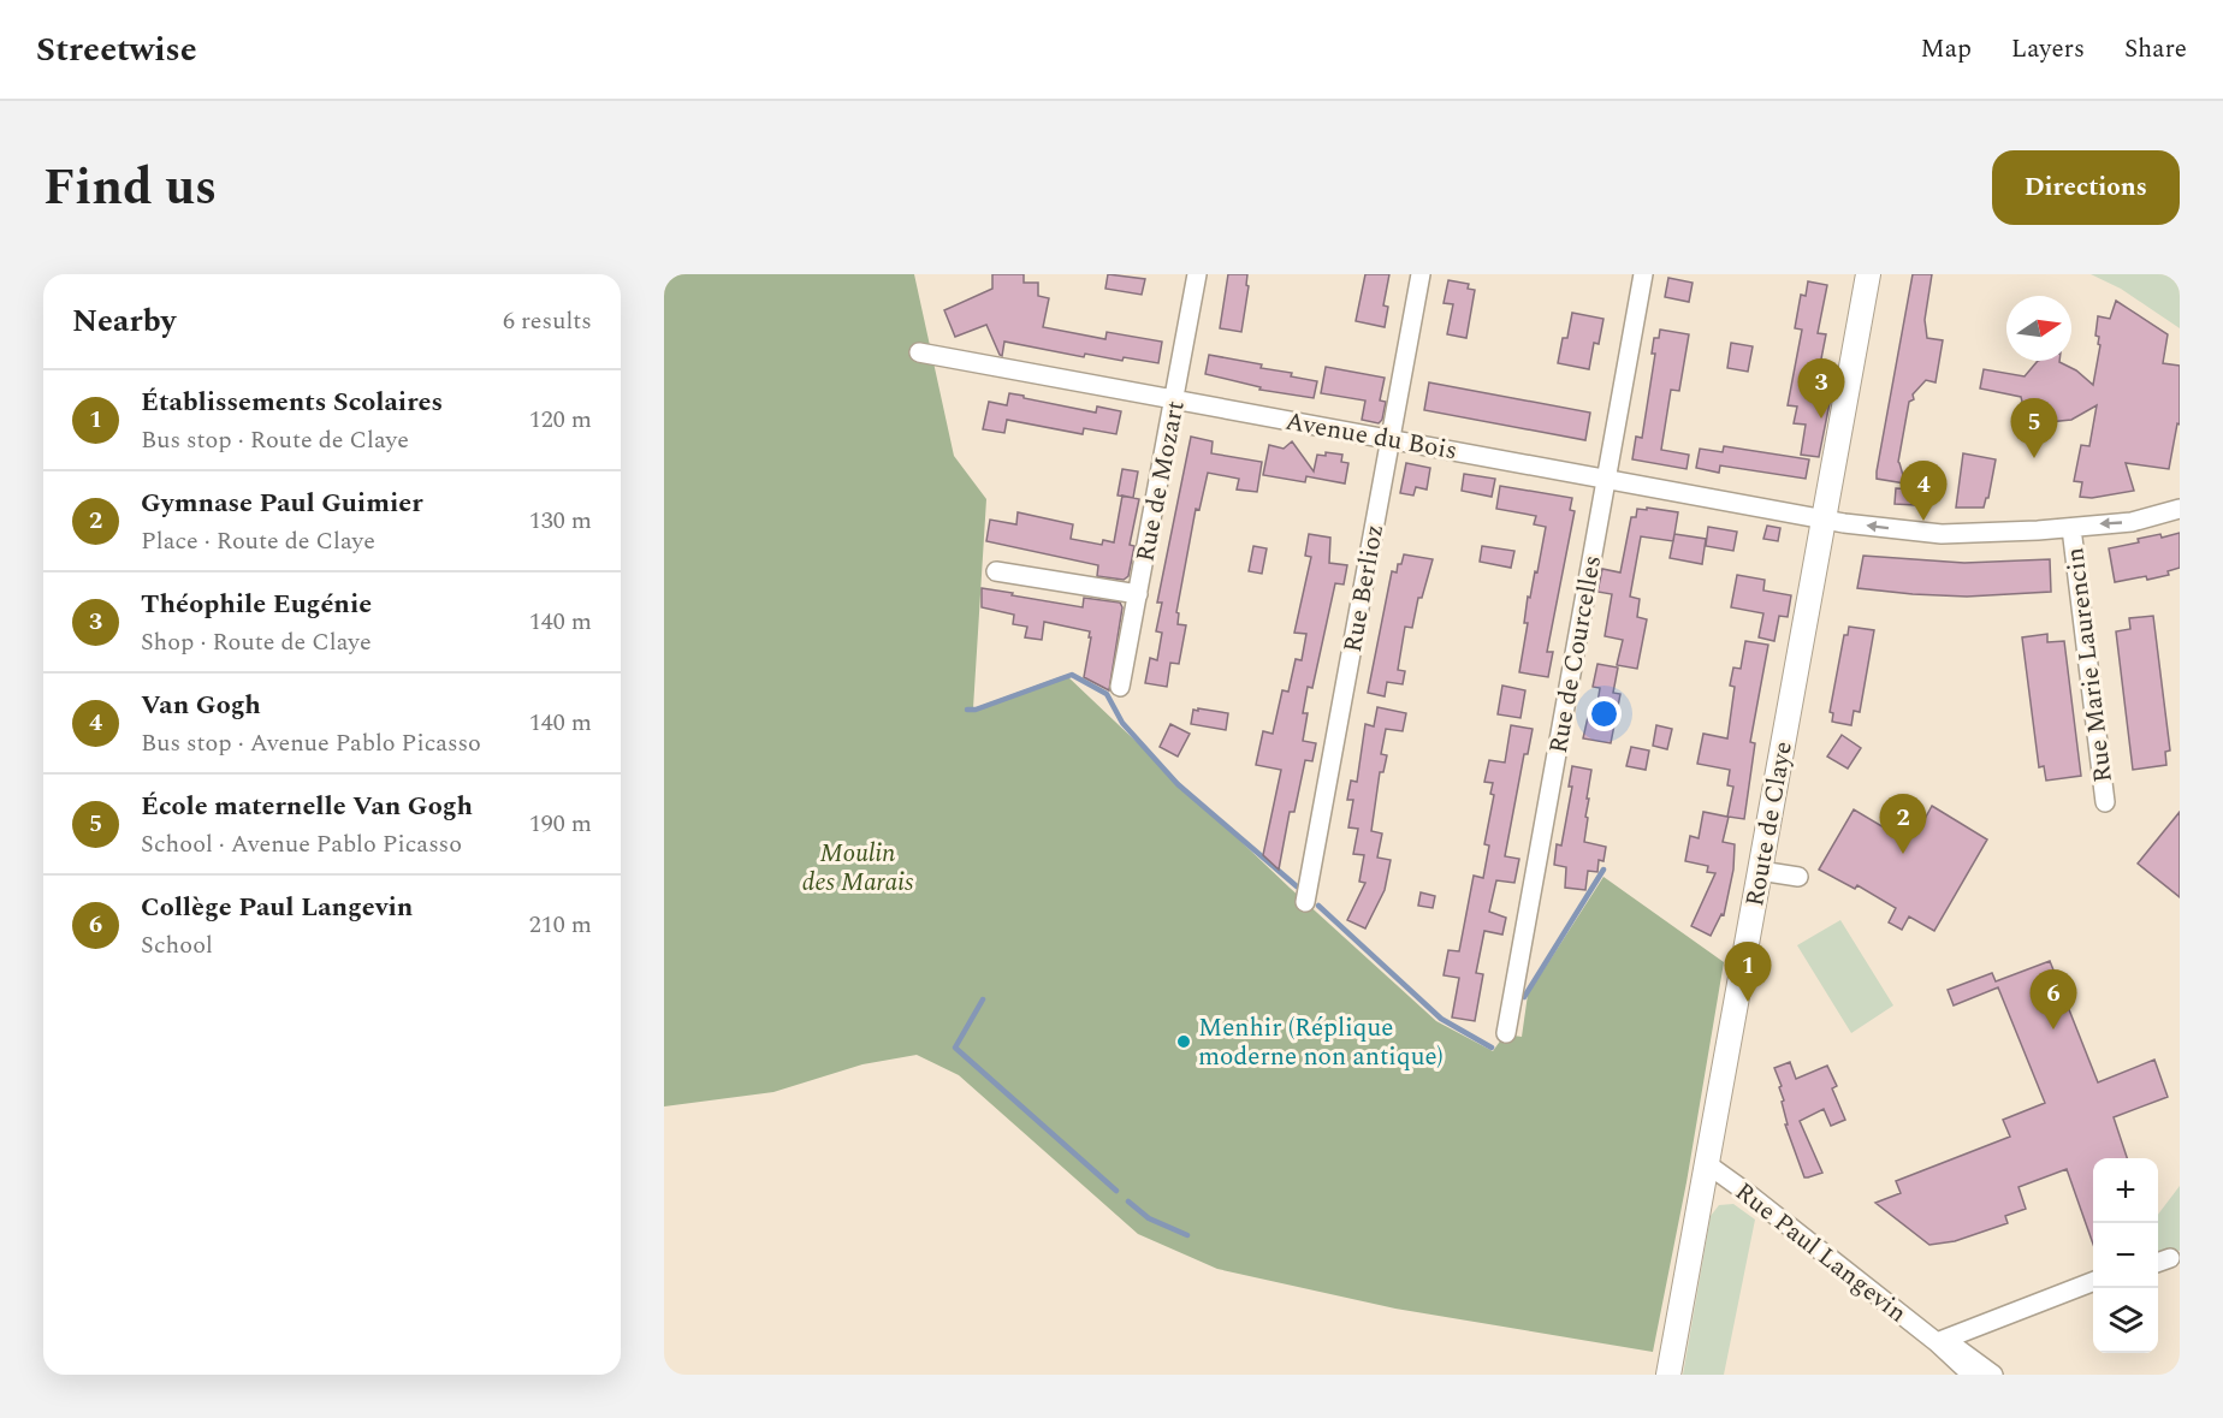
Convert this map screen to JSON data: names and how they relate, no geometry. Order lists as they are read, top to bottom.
{
  "streets": {
    "main road": ["Route de Claye"],
    "street": [
      "Avenue du Bois",
      "Rue de Mozart",
      "Rue Berlioz",
      "Rue de Courcelles",
      "Rue Marie Laurencin",
      "Rue Paul Langevin"
    ]
  },
  "crossings": [
    ["Avenue du Bois", "Rue de Mozart"],
    ["Avenue du Bois", "Rue Berlioz"],
    ["Avenue du Bois", "Rue de Courcelles"],
    ["Avenue du Bois", "Rue Marie Laurencin"],
    ["Avenue du Bois", "Route de Claye"],
    ["Route de Claye", "Rue Paul Langevin"]
  ],
  "parks": ["Moulin des Marais"],
  "places": ["Menhir (Réplique moderne non antique)"],
  "north": "right",
  "page": {
    "header": "Streetwise",
    "nav": ["Map", "Layers", "Share"],
    "title": "Find us",
    "buttons": "Directions",
    "heading": ["Nearby", "6 results"],
    "pins": [
      "3",
      "5",
      "4",
      "2",
      "1",
      "6"
    ],
    "list": [
      {
        "mark": "1",
        "name": "Établissements Scolaires",
        "note": "Bus stop · Route de Claye",
        "value": "120 m"
      },
      {
        "mark": "2",
        "name": "Gymnase Paul Guimier",
        "note": "Place · Route de Claye",
        "value": "130 m"
      },
      {
        "mark": "3",
        "name": "Théophile Eugénie",
        "note": "Shop · Route de Claye",
        "value": "140 m"
      },
      {
        "mark": "4",
        "name": "Van Gogh",
        "note": "Bus stop · Avenue Pablo Picasso",
        "value": "140 m"
      },
      {
        "mark": "5",
        "name": "École maternelle Van Gogh",
        "note": "School · Avenue Pablo Picasso",
        "value": "190 m"
      },
      {
        "mark": "6",
        "name": "Collège Paul Langevin",
        "note": "School",
        "value": "210 m"
      }
    ],
    "map_buttons": ["+", "−"]
  }
}
